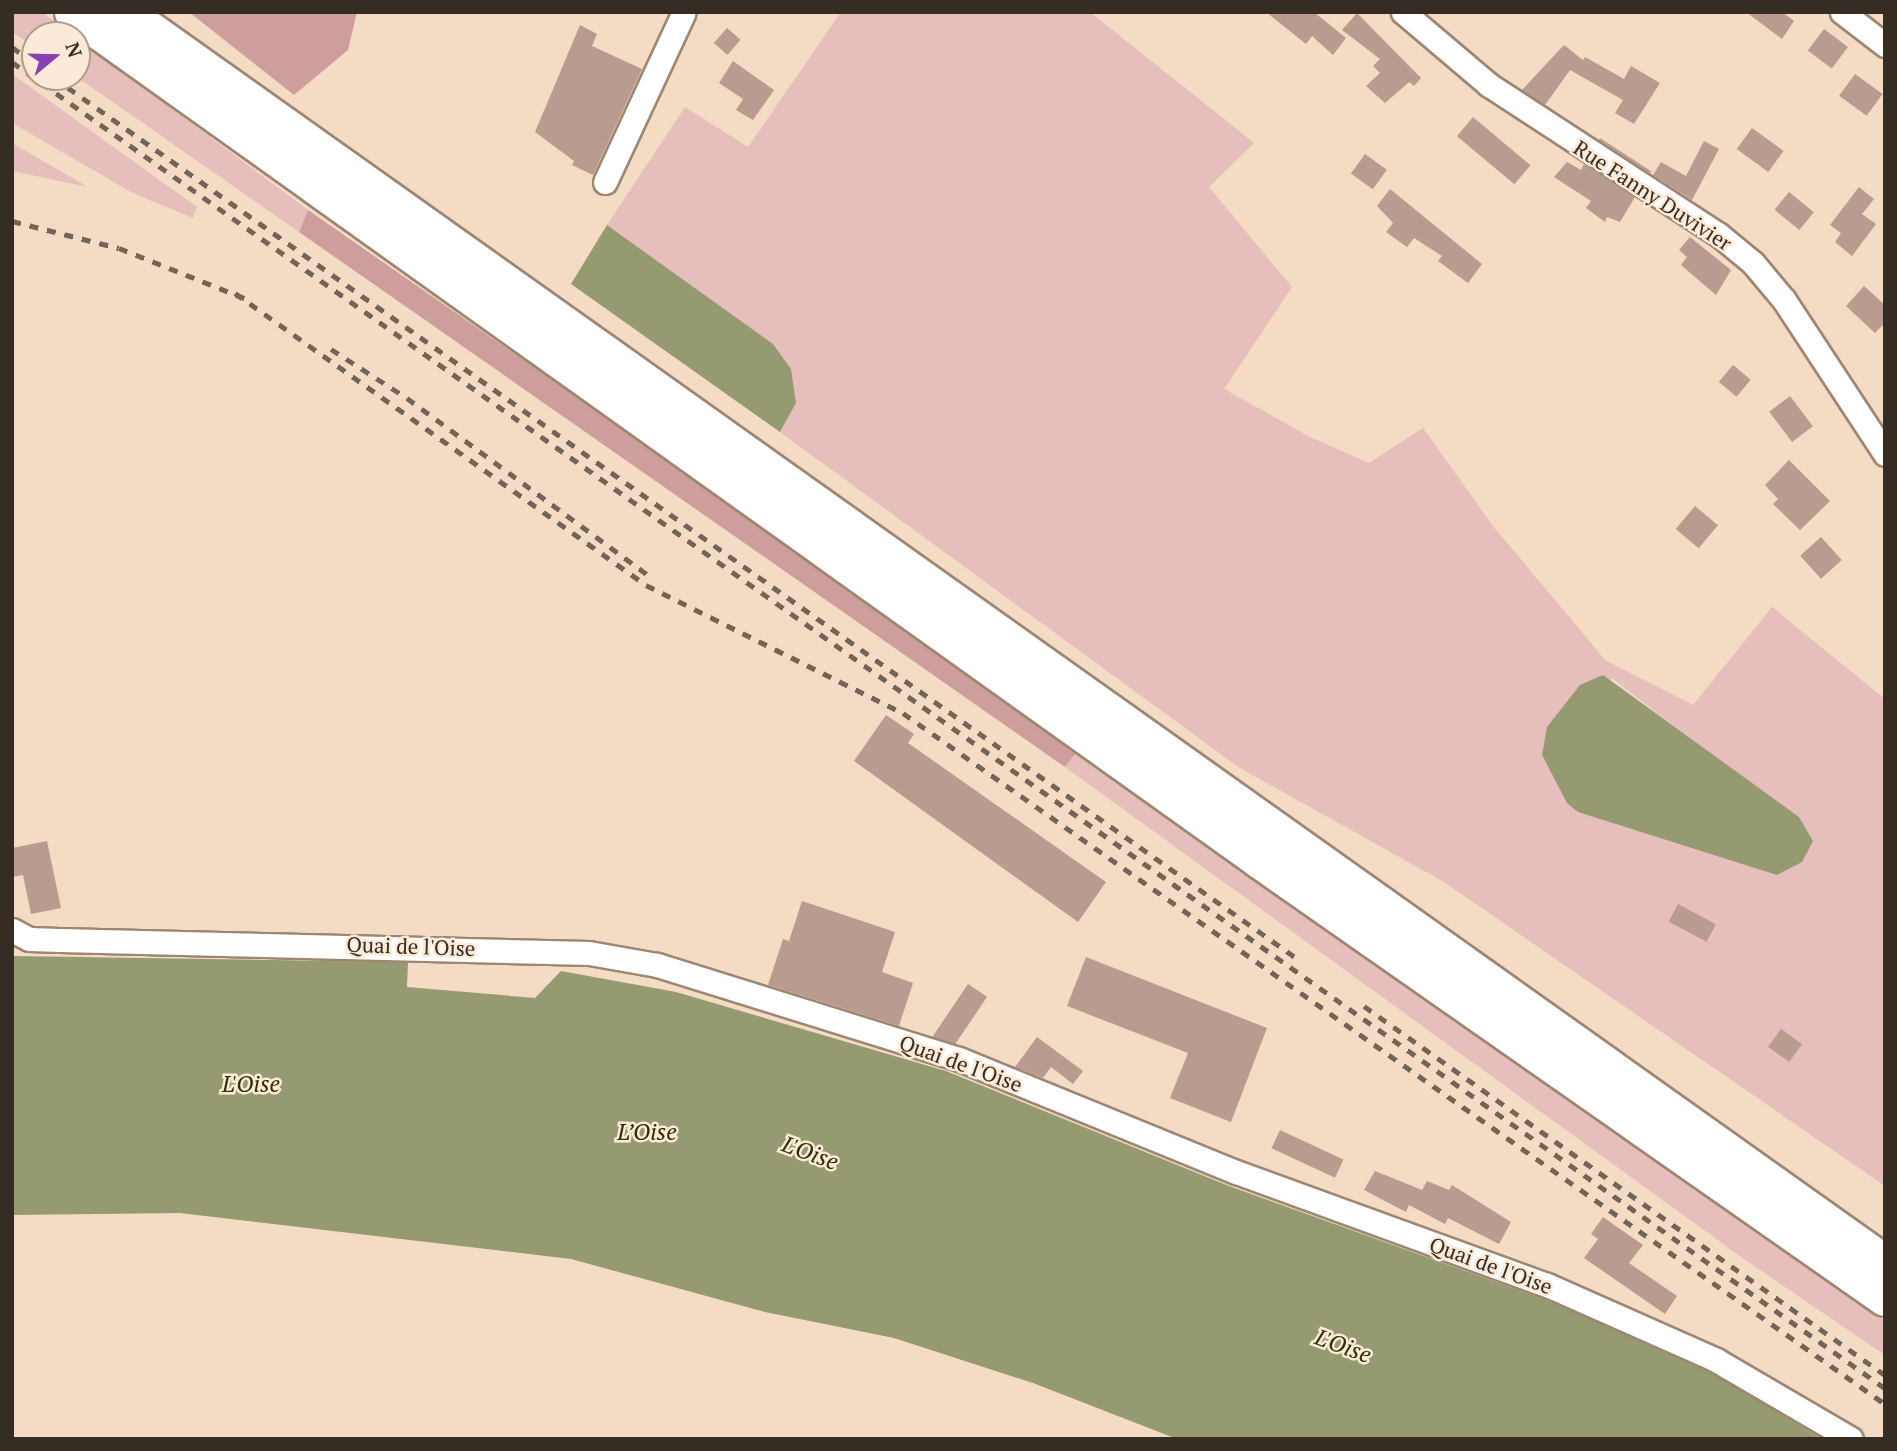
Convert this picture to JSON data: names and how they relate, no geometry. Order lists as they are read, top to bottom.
{
  "streets": {
    "street": ["Rue Fanny Duvivier", "Quai de l'Oise"]
  },
  "water": ["L'Oise", "L’Oise"],
  "north": "right"
}
